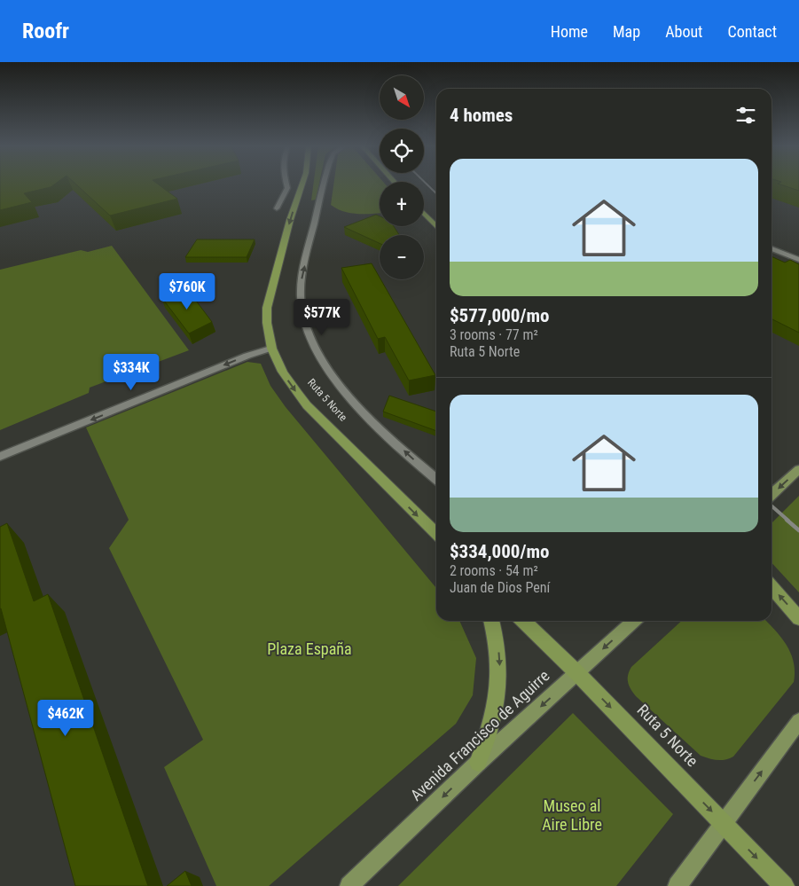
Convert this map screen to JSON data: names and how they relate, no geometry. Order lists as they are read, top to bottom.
{
  "streets": {
    "highway": ["Ruta 5 Norte"],
    "main road": ["Avenida Francisco de Aguirre"]
  },
  "crossings": [
    ["Ruta 5 Norte", "Avenida Francisco de Aguirre"]
  ],
  "one_way": ["Ruta 5 Norte", "Avenida Francisco de Aguirre"],
  "parks": ["Plaza España", "Museo al Aire Libre"],
  "north": "bottom right",
  "page": {
    "header": "Roofr",
    "nav": [
      "Home",
      "Map",
      "About",
      "Contact"
    ],
    "map_buttons": ["+", "−"],
    "heading": "4 homes",
    "list": [
      {
        "name": "$577,000/mo",
        "note": "3 rooms · 77 m² · Ruta 5 Norte"
      },
      {
        "name": "$334,000/mo",
        "note": "2 rooms · 54 m² · Juan de Dios Pení"
      }
    ],
    "price": [
      "$760K",
      "$577K",
      "$334K",
      "$462K"
    ]
  }
}
